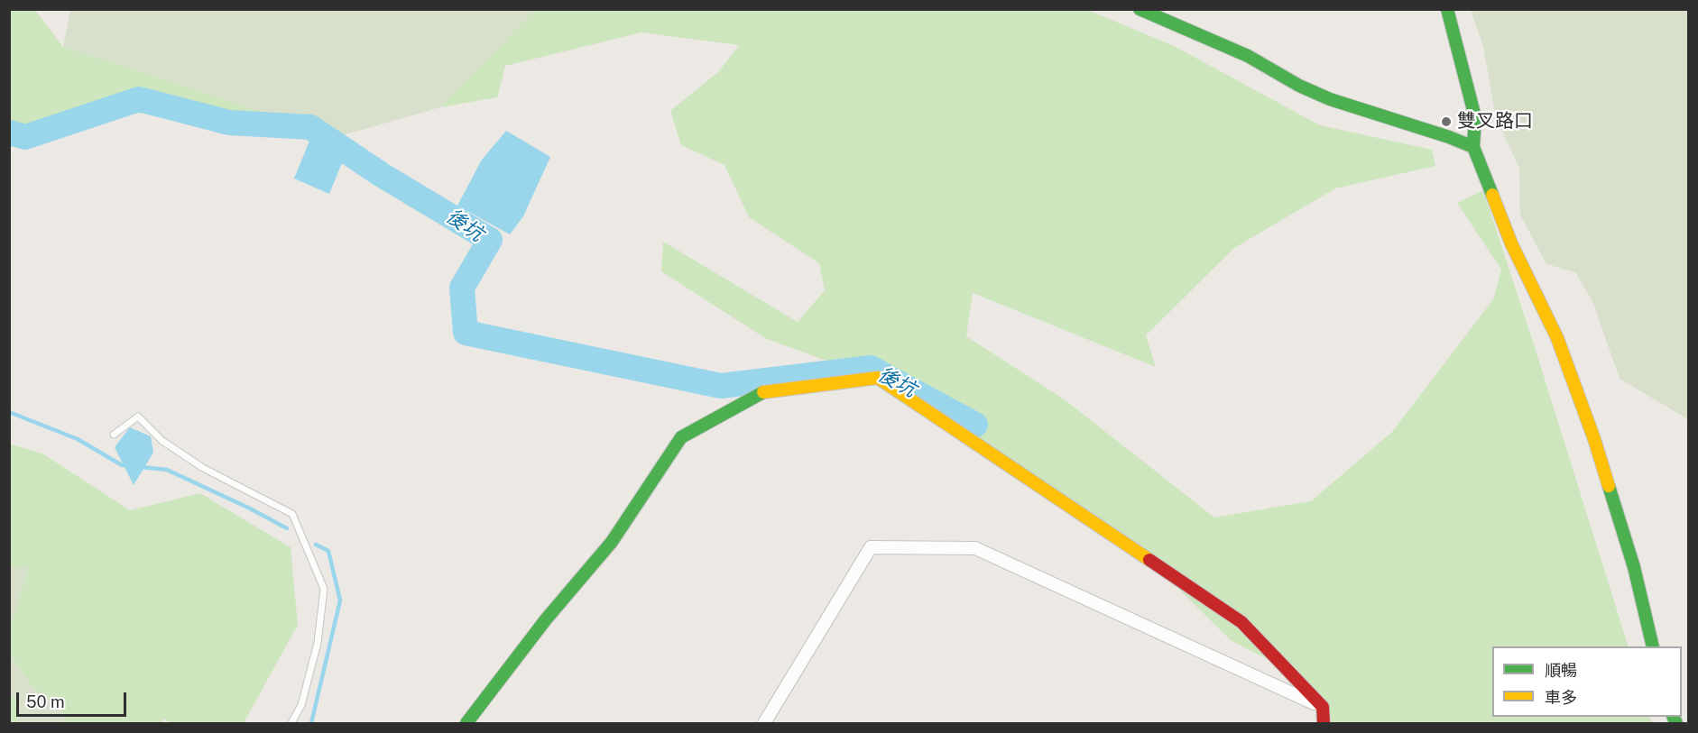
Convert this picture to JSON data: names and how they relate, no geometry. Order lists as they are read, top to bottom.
{
  "water": ["後坑"],
  "places": ["雙叉路口"],
  "legend": ["順暢", "車多"],
  "scale_bar": "50 m"
}
